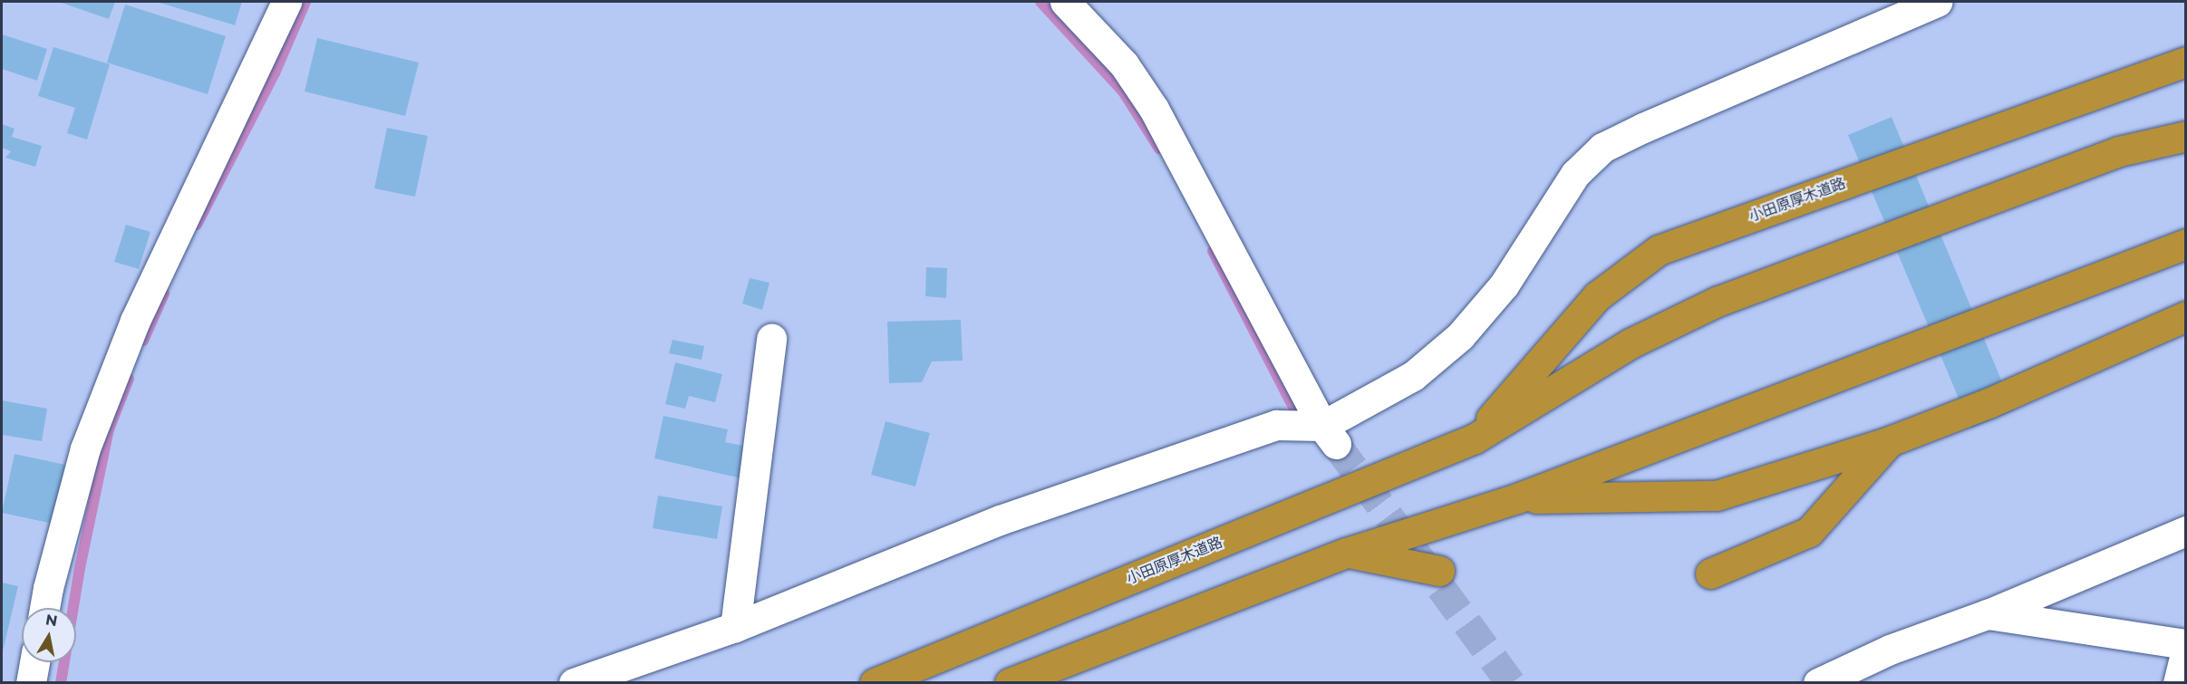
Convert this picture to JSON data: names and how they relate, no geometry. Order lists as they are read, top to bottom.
{
  "streets": {
    "highway": ["小田原厚木道路"]
  },
  "north": "top"
}
